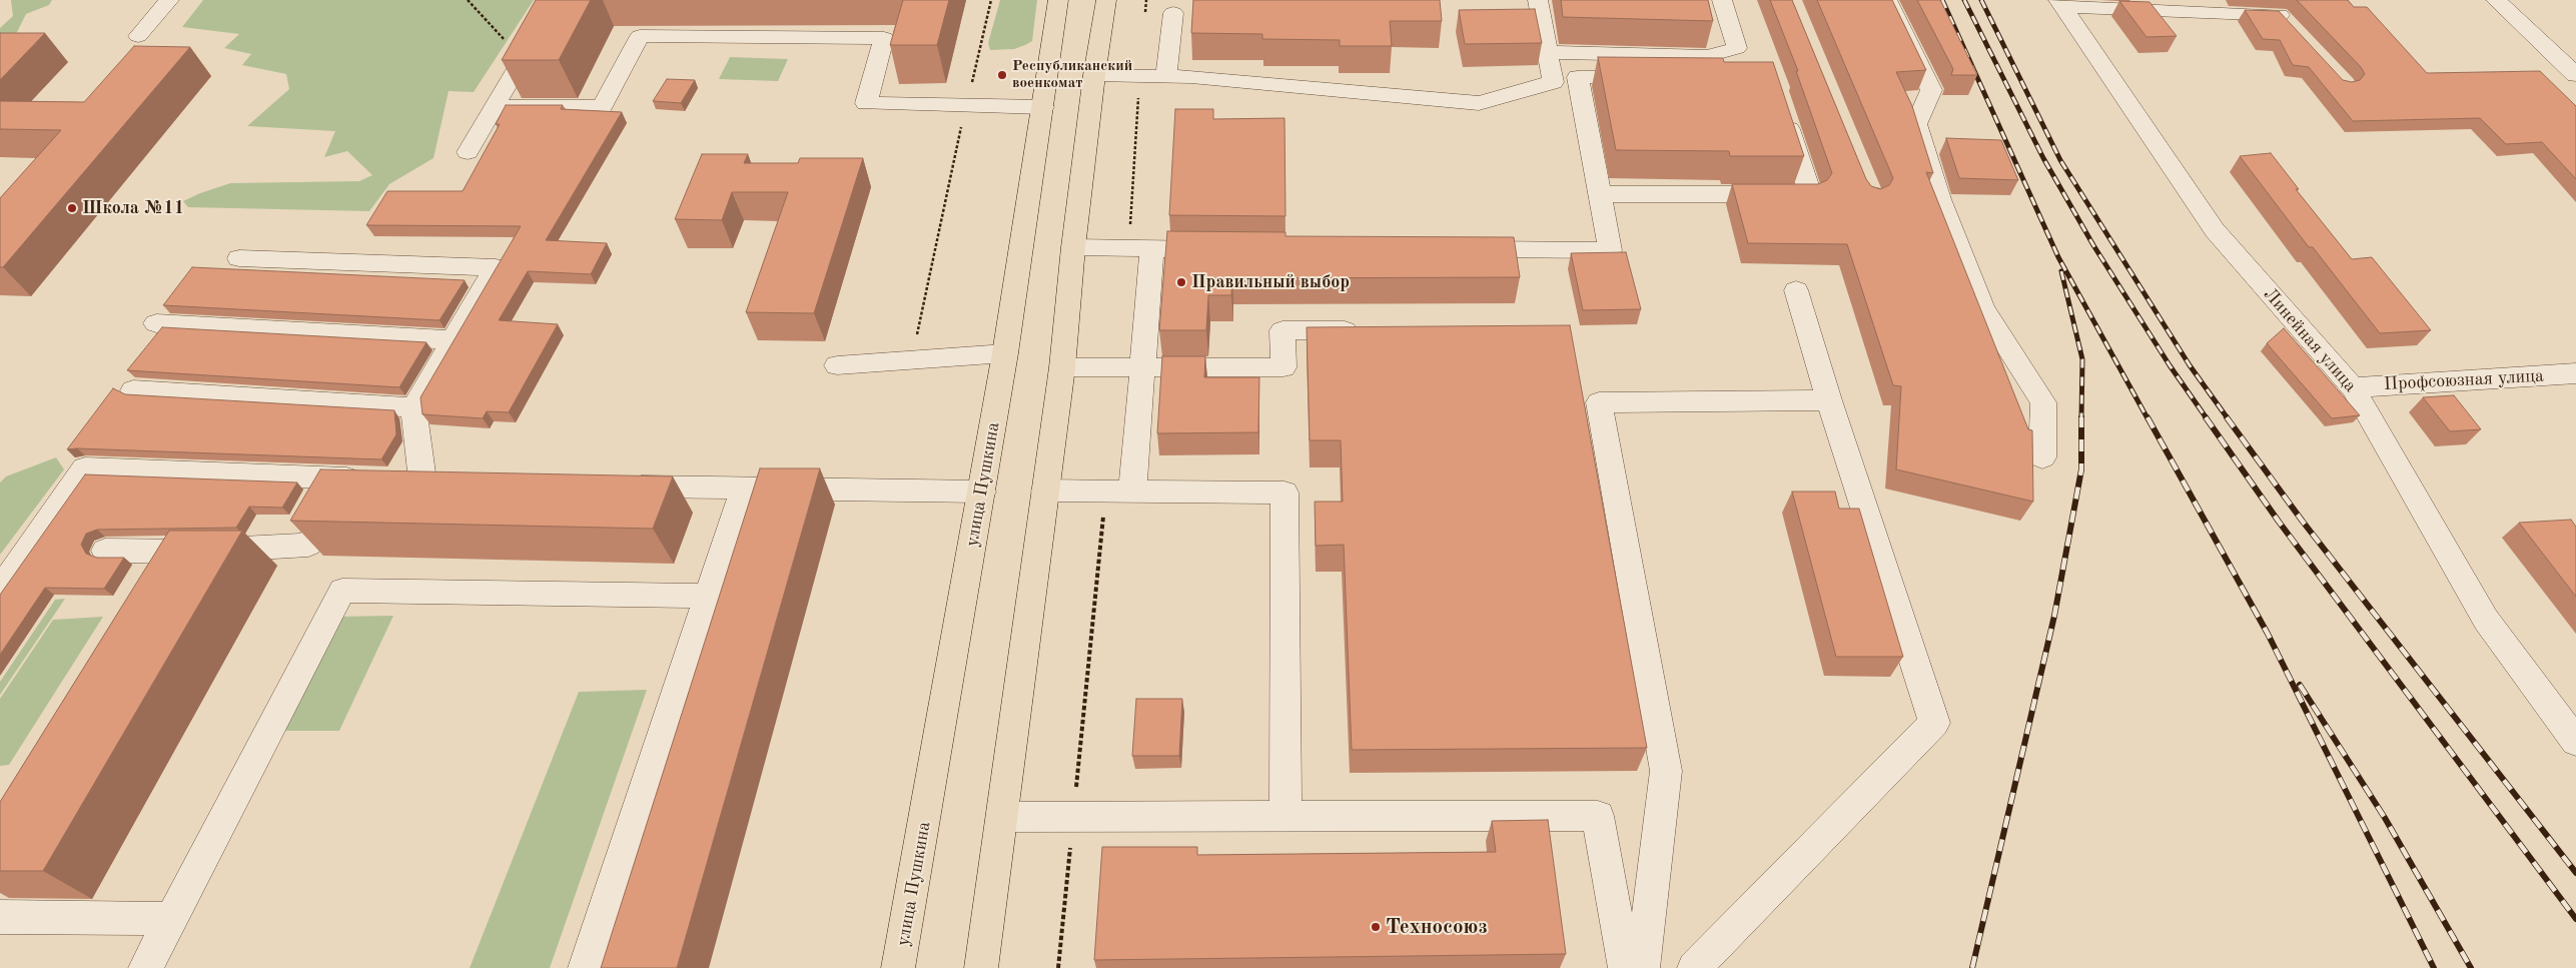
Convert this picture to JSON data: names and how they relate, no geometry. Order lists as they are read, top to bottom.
{
  "streets": {
    "main road": ["улица Пушкина"],
    "street": ["Линейная улица", "Профсоюзная улица"]
  },
  "crossings": [
    ["Линейная улица", "Профсоюзная улица"]
  ],
  "places": [
    "Республиканский военкомат",
    "Школа №11",
    "Правильный выбор",
    "Техносоюз"
  ]
}
